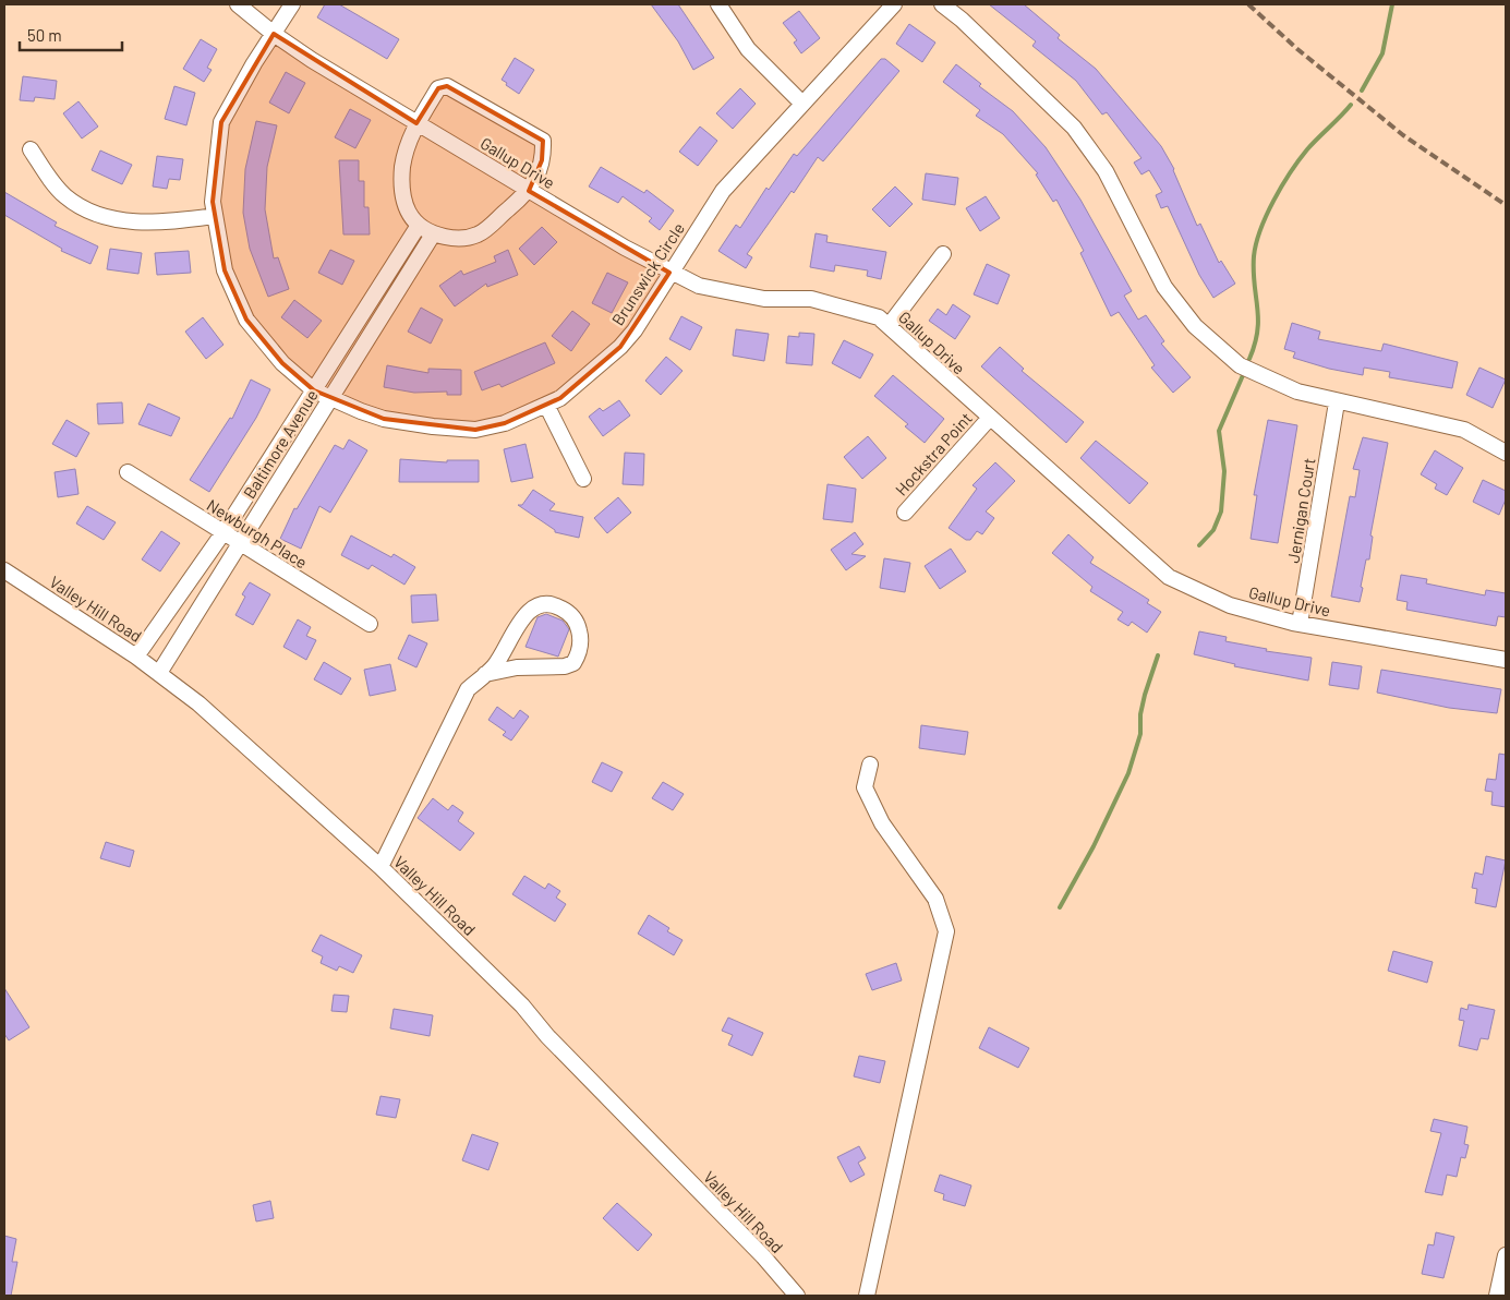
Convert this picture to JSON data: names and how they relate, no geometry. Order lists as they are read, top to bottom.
{
  "streets": {
    "street": [
      "Gallup Drive",
      "Brunswick Circle",
      "Baltimore Avenue",
      "Hockstra Point",
      "Jernigan Court",
      "Newburgh Place",
      "Valley Hill Road"
    ]
  },
  "crossings": [
    ["Gallup Drive", "Brunswick Circle"],
    ["Gallup Drive", "Hockstra Point"],
    ["Gallup Drive", "Jernigan Court"],
    ["Brunswick Circle", "Baltimore Avenue"],
    ["Baltimore Avenue", "Newburgh Place"],
    ["Baltimore Avenue", "Valley Hill Road"]
  ],
  "scale_bar": "50 m"
}
